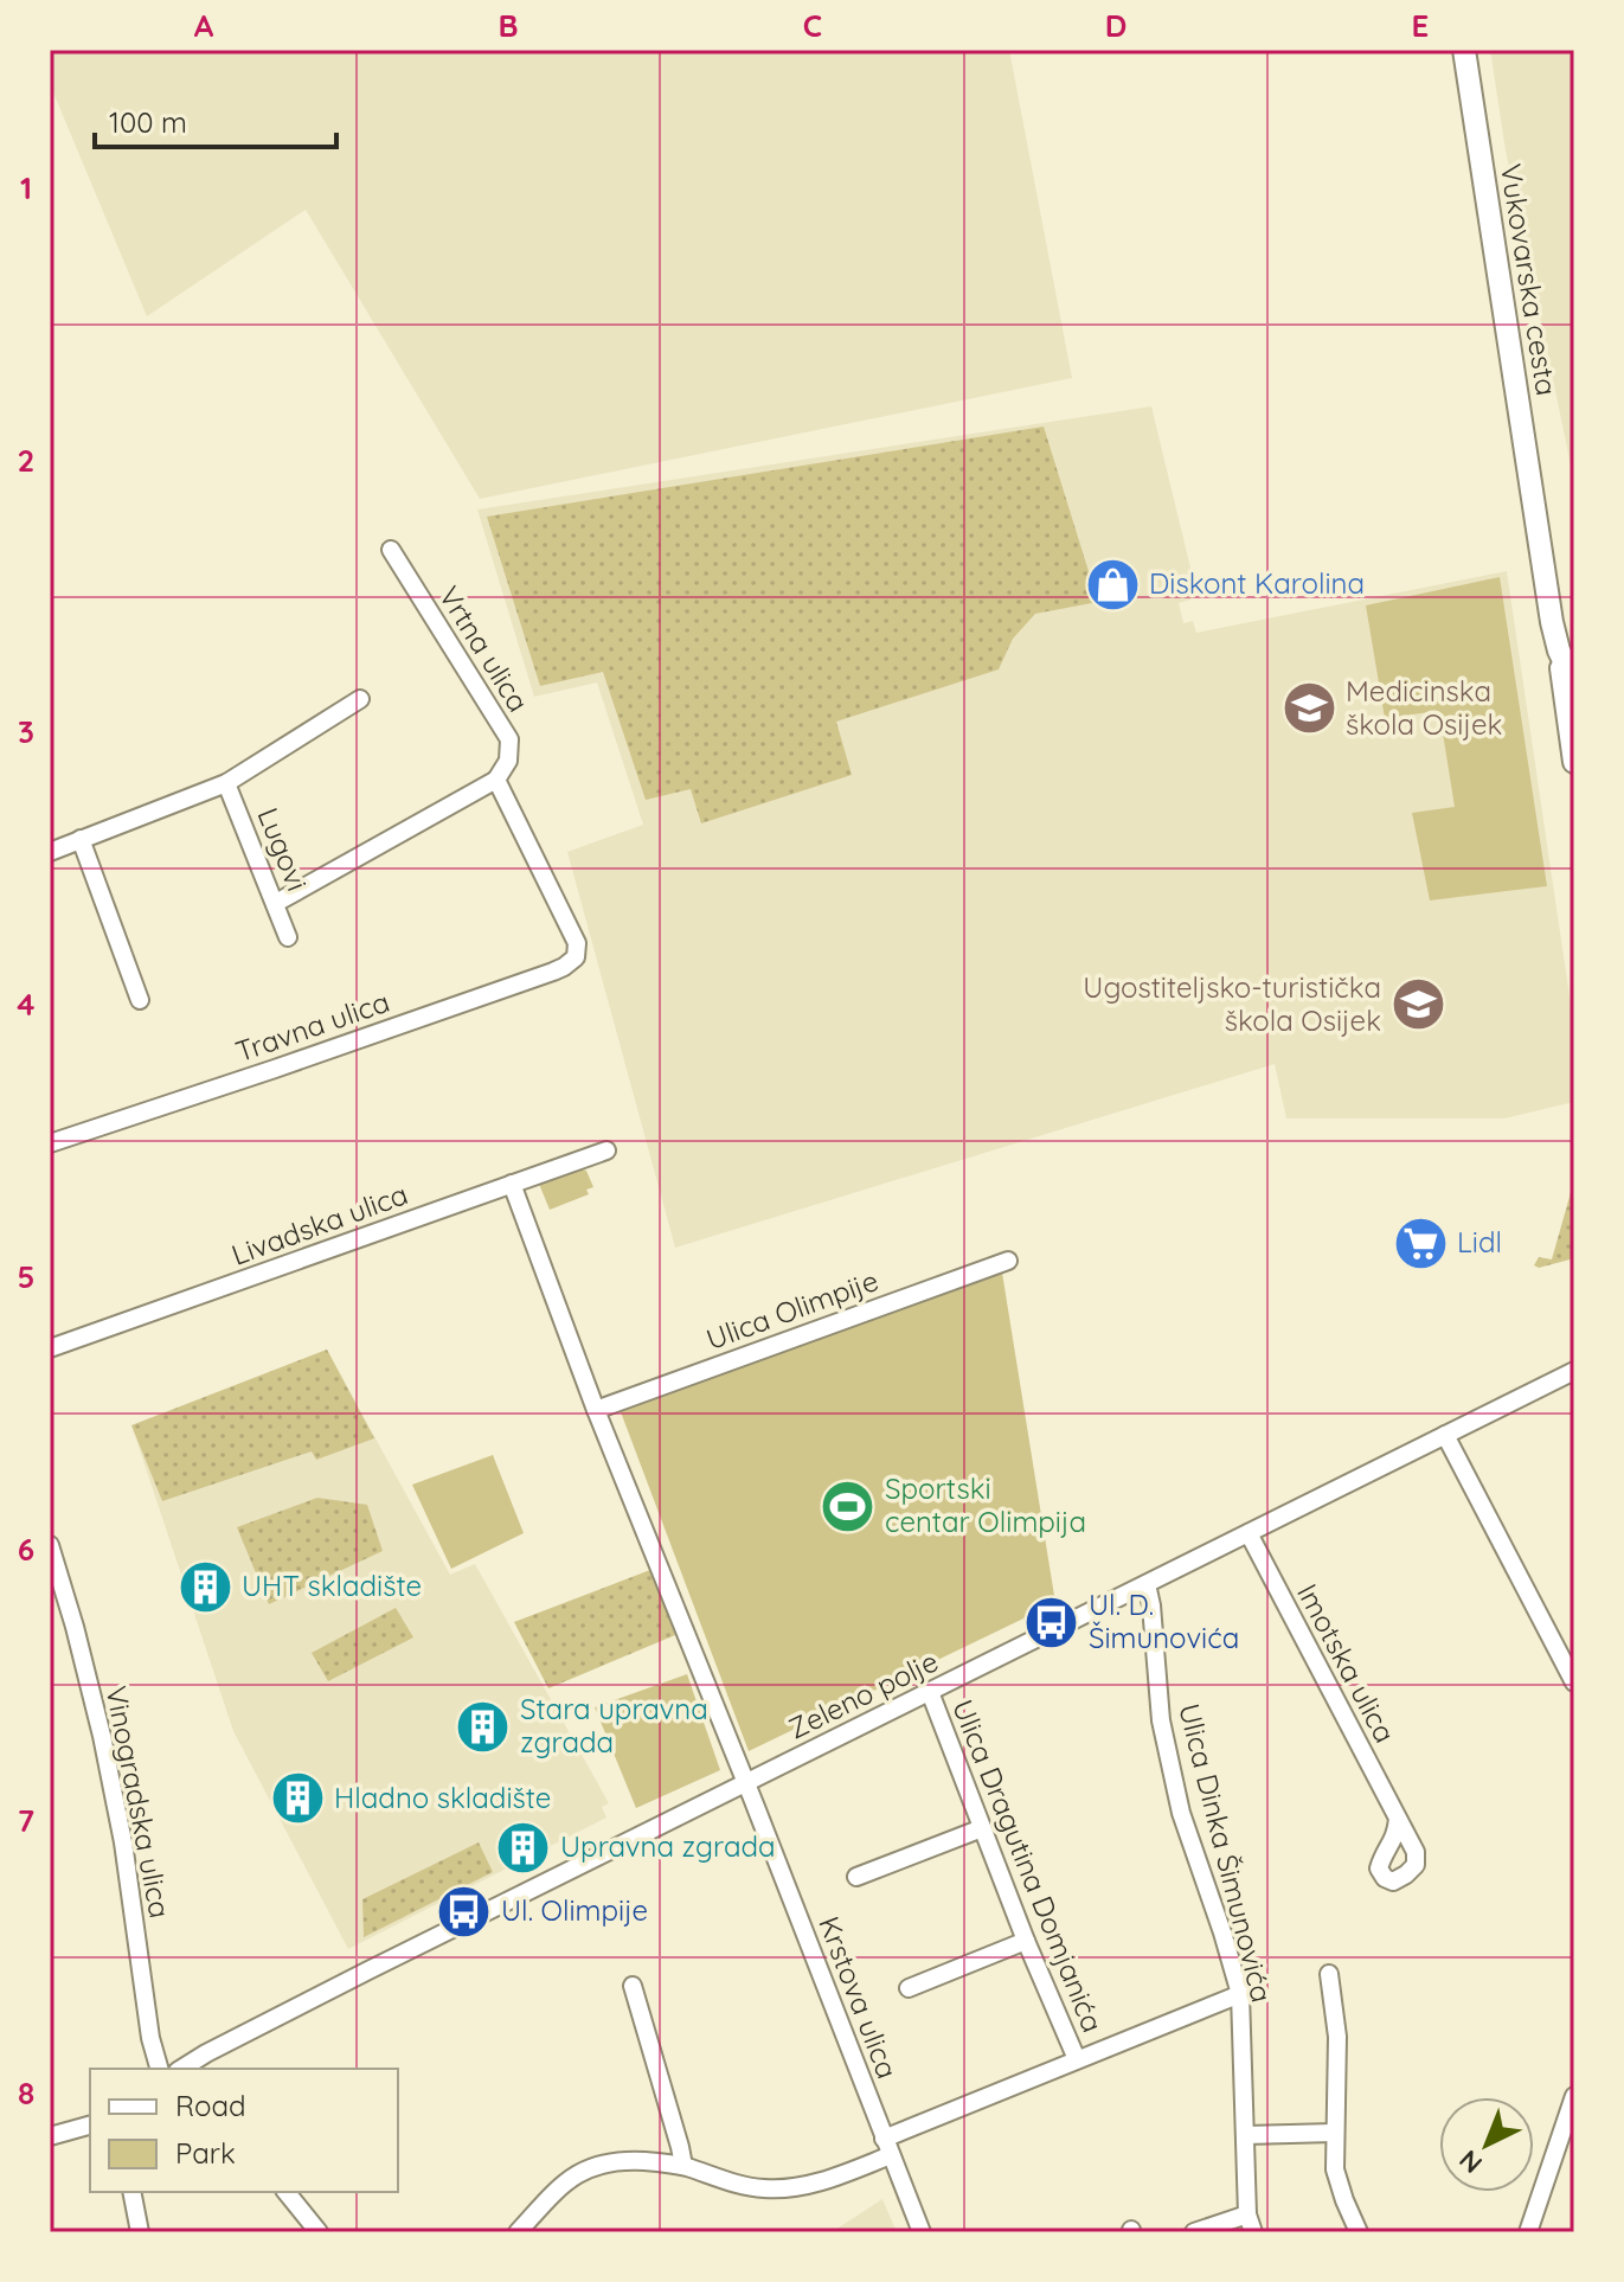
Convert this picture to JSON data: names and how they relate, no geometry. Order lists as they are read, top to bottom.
{
  "streets": {
    "main road": ["Vukovarska cesta"],
    "street": [
      "Vrtna ulica",
      "Lugovi",
      "Travna ulica",
      "Livadska ulica",
      "Ulica Olimpije",
      "Imotska ulica",
      "Zeleno polje",
      "Vinogradska ulica",
      "Ulica Dinka Šimunovića",
      "Ulica Dragutina Domjanića",
      "Krstova ulica"
    ]
  },
  "crossings": [
    ["Vrtna ulica", "Travna ulica"],
    ["Imotska ulica", "Zeleno polje"],
    ["Zeleno polje", "Ulica Dinka Šimunovića"],
    ["Zeleno polje", "Ulica Dragutina Domjanića"],
    ["Zeleno polje", "Krstova ulica"]
  ],
  "places": {
    "shop": ["Diskont Karolina"],
    "school or university": ["Medicinska škola Osijek", "Ugostiteljsko-turistička škola Osijek"],
    "supermarket": ["Lidl"],
    "sports": ["Sportski centar Olimpija"],
    "building": [
      "UHT skladište",
      "Stara upravna zgrada",
      "Hladno skladište",
      "Upravna zgrada"
    ],
    "bus stop": ["Ul. D. Šimunovića", "Ul. Olimpije"]
  },
  "legend": ["Road", "Park"],
  "scale_bar": "100 m",
  "north": "bottom left",
  "grid": {
    "columns": [
      "A",
      "B",
      "C",
      "D",
      "E"
    ],
    "rows": [
      "1",
      "2",
      "3",
      "4",
      "5",
      "6",
      "7",
      "8"
    ]
  }
}
